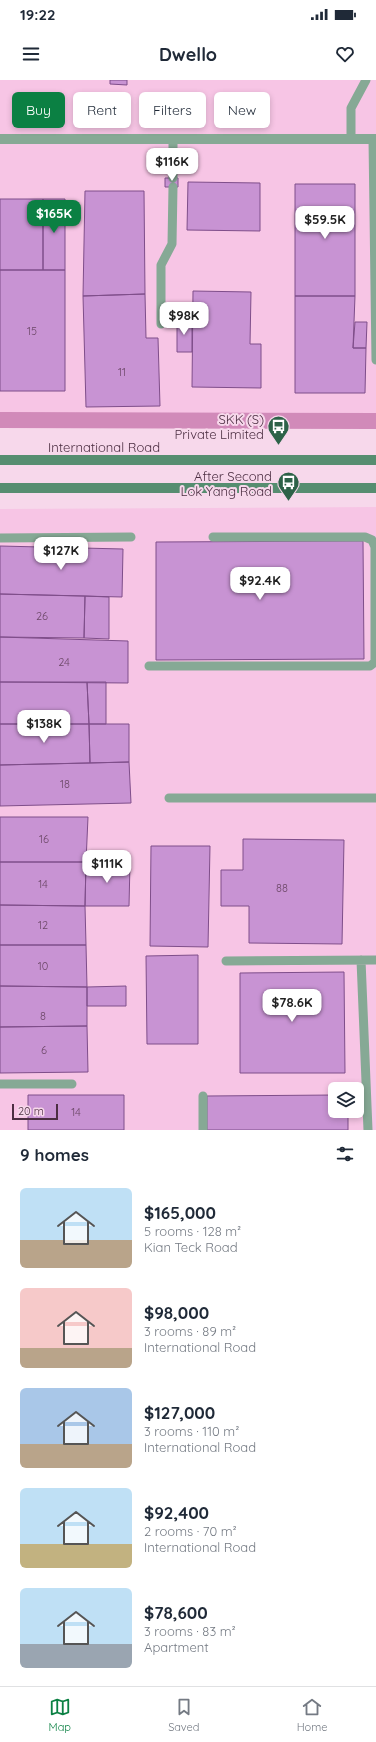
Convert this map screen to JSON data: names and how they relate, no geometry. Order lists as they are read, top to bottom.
{
  "streets": {
    "main road": ["International Road"]
  },
  "places": {
    "bus stop": ["SKK (S) Private Limited", "After Second Lok Yang Road"]
  },
  "house_numbers": [
    "15",
    "11",
    "26",
    "24",
    "18",
    "16",
    "14",
    "88",
    "12",
    "10",
    "8",
    "6",
    "14"
  ],
  "scale_bar": "20 m",
  "page": {
    "status": "19:22",
    "header": "Dwello",
    "chip": [
      "Buy",
      "Rent",
      "Filters",
      "New"
    ],
    "price": [
      "$116K",
      "$165K",
      "$59.5K",
      "$98K",
      "$127K",
      "$92.4K",
      "$138K",
      "$111K",
      "$78.6K"
    ],
    "scale": "20 m",
    "heading": "9 homes",
    "list": [
      {
        "name": "$165,000",
        "note": "5 rooms · 128 m² · Kian Teck Road"
      },
      {
        "name": "$98,000",
        "note": "3 rooms · 89 m² · International Road"
      },
      {
        "name": "$127,000",
        "note": "3 rooms · 110 m² · International Road"
      },
      {
        "name": "$92,400",
        "note": "2 rooms · 70 m² · International Road"
      },
      {
        "name": "$78,600",
        "note": "3 rooms · 83 m² · Apartment"
      }
    ],
    "tabs": ["Map", "Saved", "Home"]
  }
}
